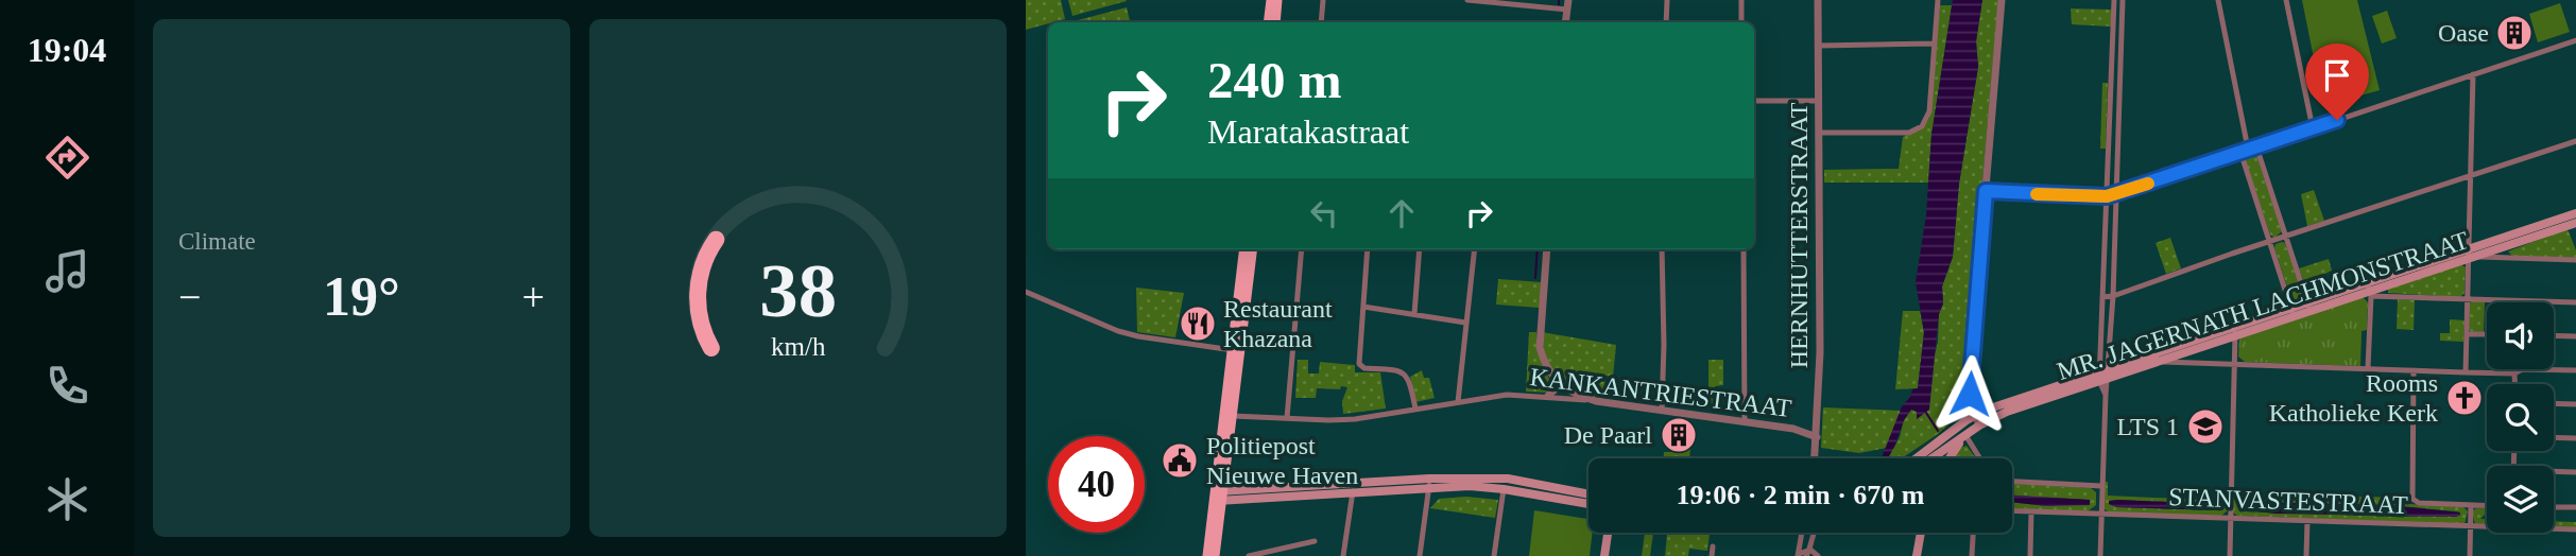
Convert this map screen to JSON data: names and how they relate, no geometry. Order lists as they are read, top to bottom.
{
  "streets": {
    "main road": ["MR. JAGERNATH LACHMONSTRAAT"],
    "street": ["HERNHUTTERSTRAAT", "KANKANTRIESTRAAT", "STANVASTESTRAAT"]
  },
  "crossings": [
    ["HERNHUTTERSTRAAT", "KANKANTRIESTRAAT"]
  ],
  "places": {
    "building": ["Oase", "De Paarl"],
    "restaurant": ["Restaurant Khazana"],
    "church": ["Rooms Katholieke Kerk"],
    "school or university": ["LTS 1"],
    "public building": ["Politiepost Nieuwe Haven"]
  },
  "page": {
    "tabs": "19:04",
    "tile": "Climate",
    "turn": ["240 m", "Maratakastraat"],
    "heat": ["−", "19°", "+"],
    "limit": "40",
    "trip": "19:06 · 2 min · 670 m",
    "gauge": ["38", "km/h"]
  }
}
